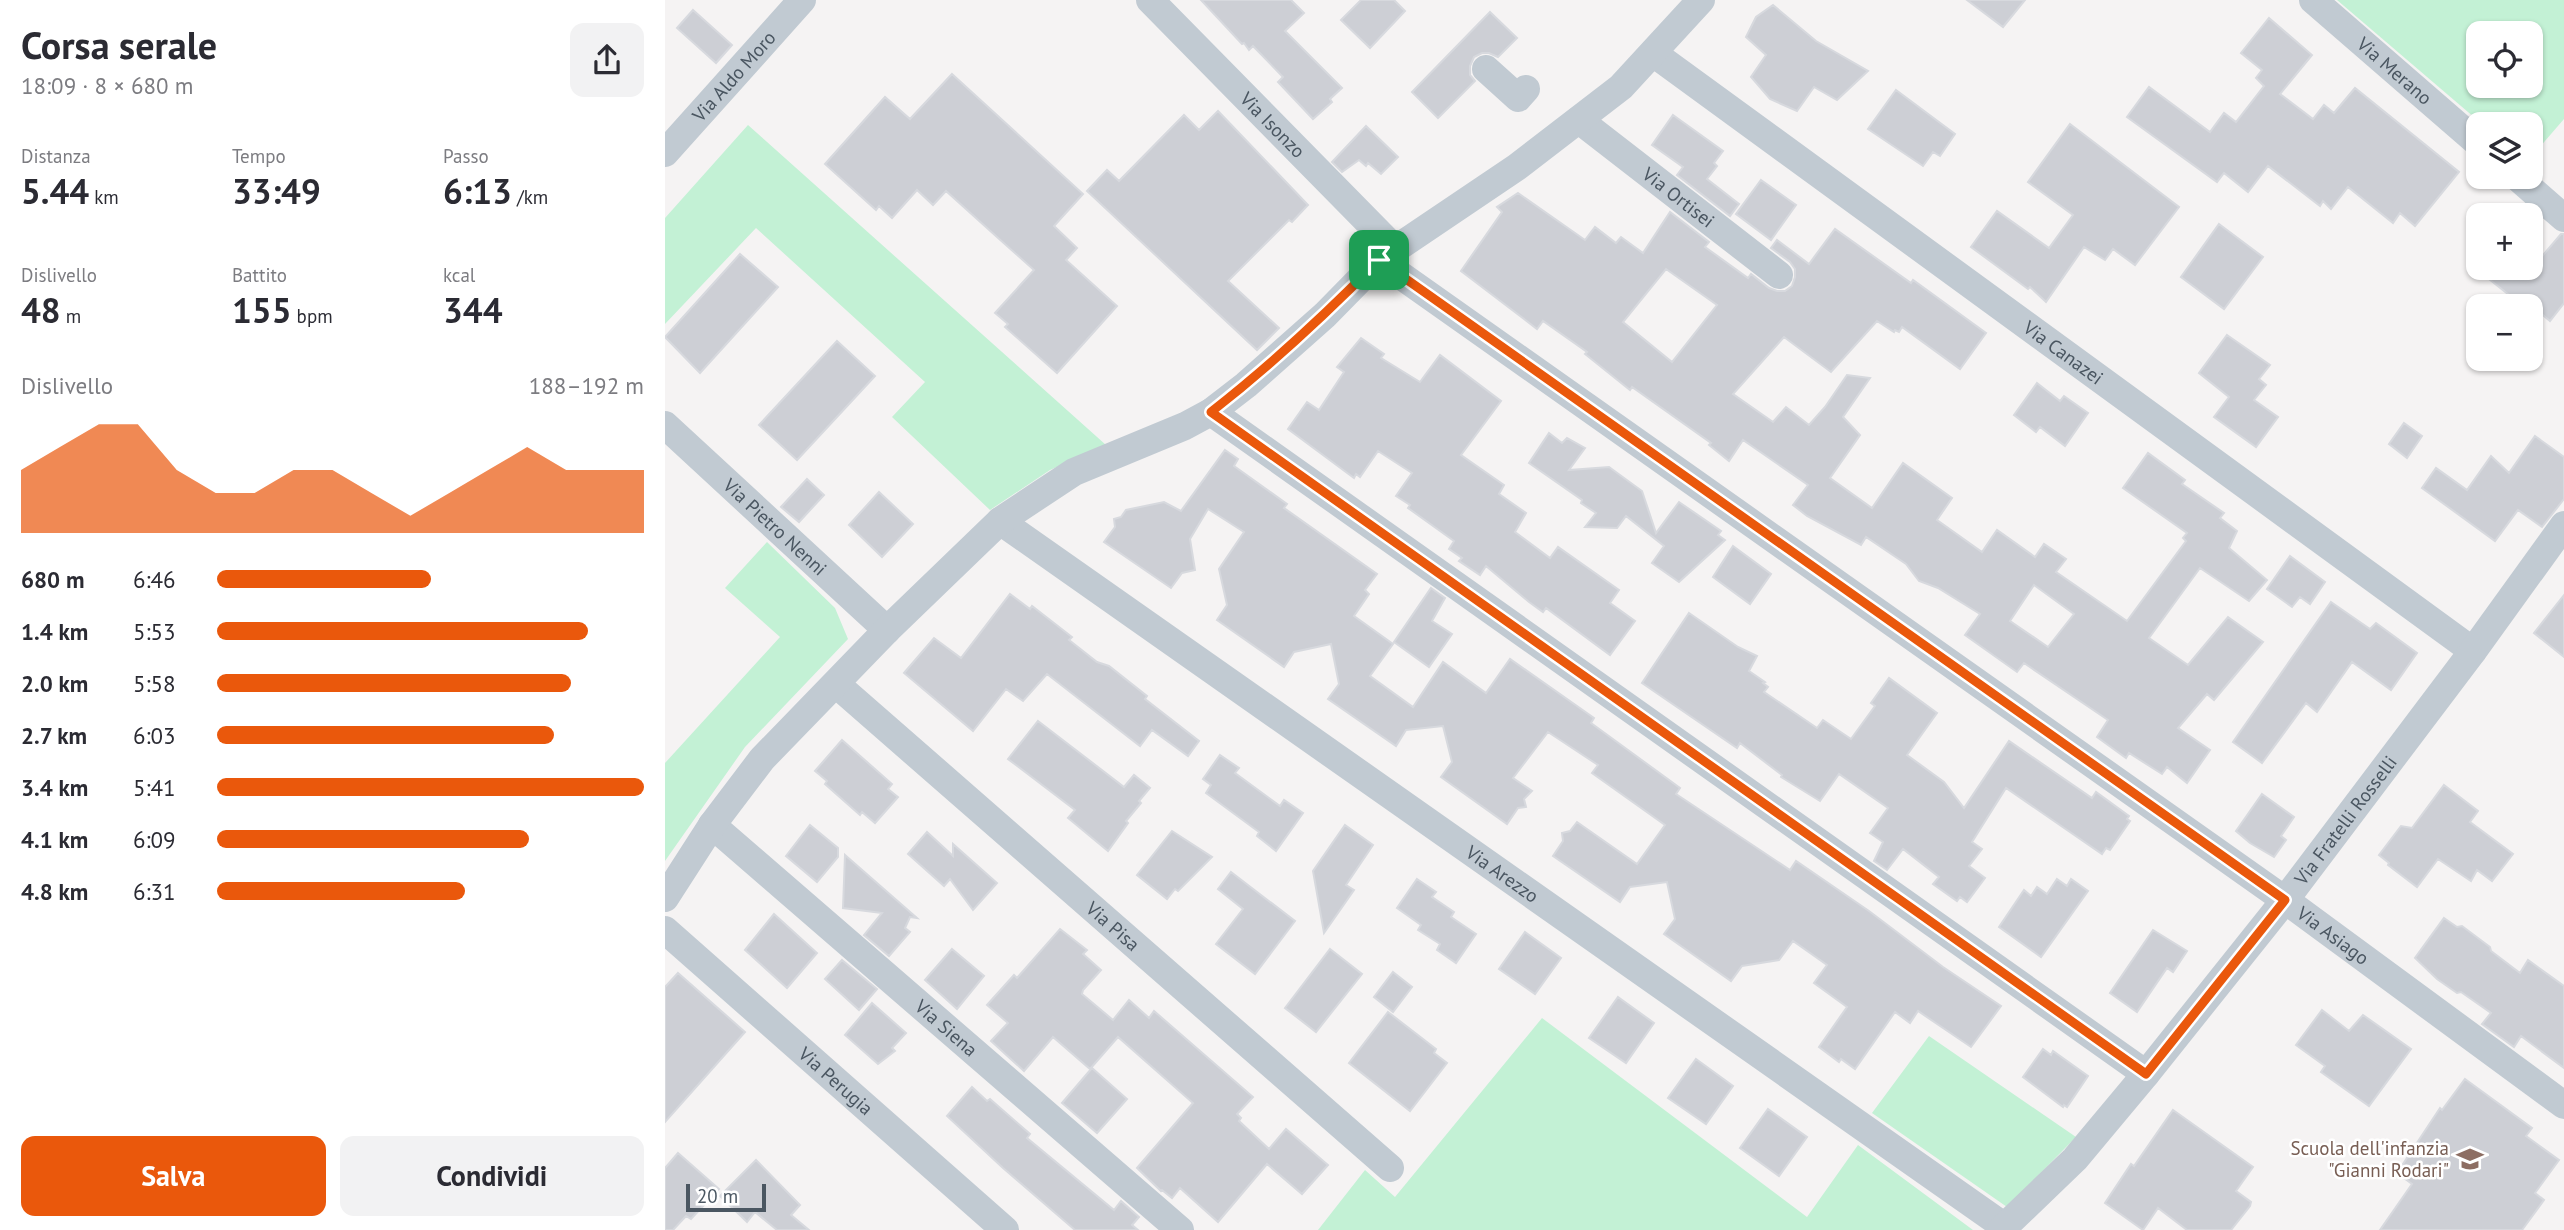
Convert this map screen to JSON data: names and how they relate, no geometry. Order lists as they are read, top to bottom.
{
  "streets": {
    "street": [
      "Via Merano",
      "Via Aldo Moro",
      "Via Isonzo",
      "Via Ortisei",
      "Via Canazei",
      "Via Pietro Nenni",
      "Via Fratelli Rosselli",
      "Via Arezzo",
      "Via Pisa",
      "Via Asiago",
      "Via Siena",
      "Via Perugia"
    ]
  },
  "crossings": [
    ["Via Isonzo", "Via Asiago"],
    ["Via Canazei", "Via Fratelli Rosselli"],
    ["Via Fratelli Rosselli", "Via Arezzo"],
    ["Via Fratelli Rosselli", "Via Asiago"]
  ],
  "places": {
    "school or university": ["Scuola dell'infanzia \"Gianni Rodari\""]
  },
  "scale_bar": "20 m",
  "page": {
    "heading": ["Corsa serale", "18:09 · 8 × 680 m"],
    "map_buttons": ["+", "−"],
    "stats": [
      ["Distanza", "5.44 km"],
      ["Tempo", "33:49"],
      ["Passo", "6:13 /km"],
      ["Dislivello", "48 m"],
      ["Battito", "155 bpm"],
      ["kcal", "344"]
    ],
    "chart": ["Dislivello", "188–192 m"],
    "list": [
      {
        "name": "680 m",
        "note": "6:46"
      },
      {
        "name": "1.4 km",
        "note": "5:53"
      },
      {
        "name": "2.0 km",
        "note": "5:58"
      },
      {
        "name": "2.7 km",
        "note": "6:03"
      },
      {
        "name": "3.4 km",
        "note": "5:41"
      },
      {
        "name": "4.1 km",
        "note": "6:09"
      },
      {
        "name": "4.8 km",
        "note": "6:31"
      }
    ],
    "buttons": ["Salva", "Condividi"],
    "scale": "20 m"
  }
}
